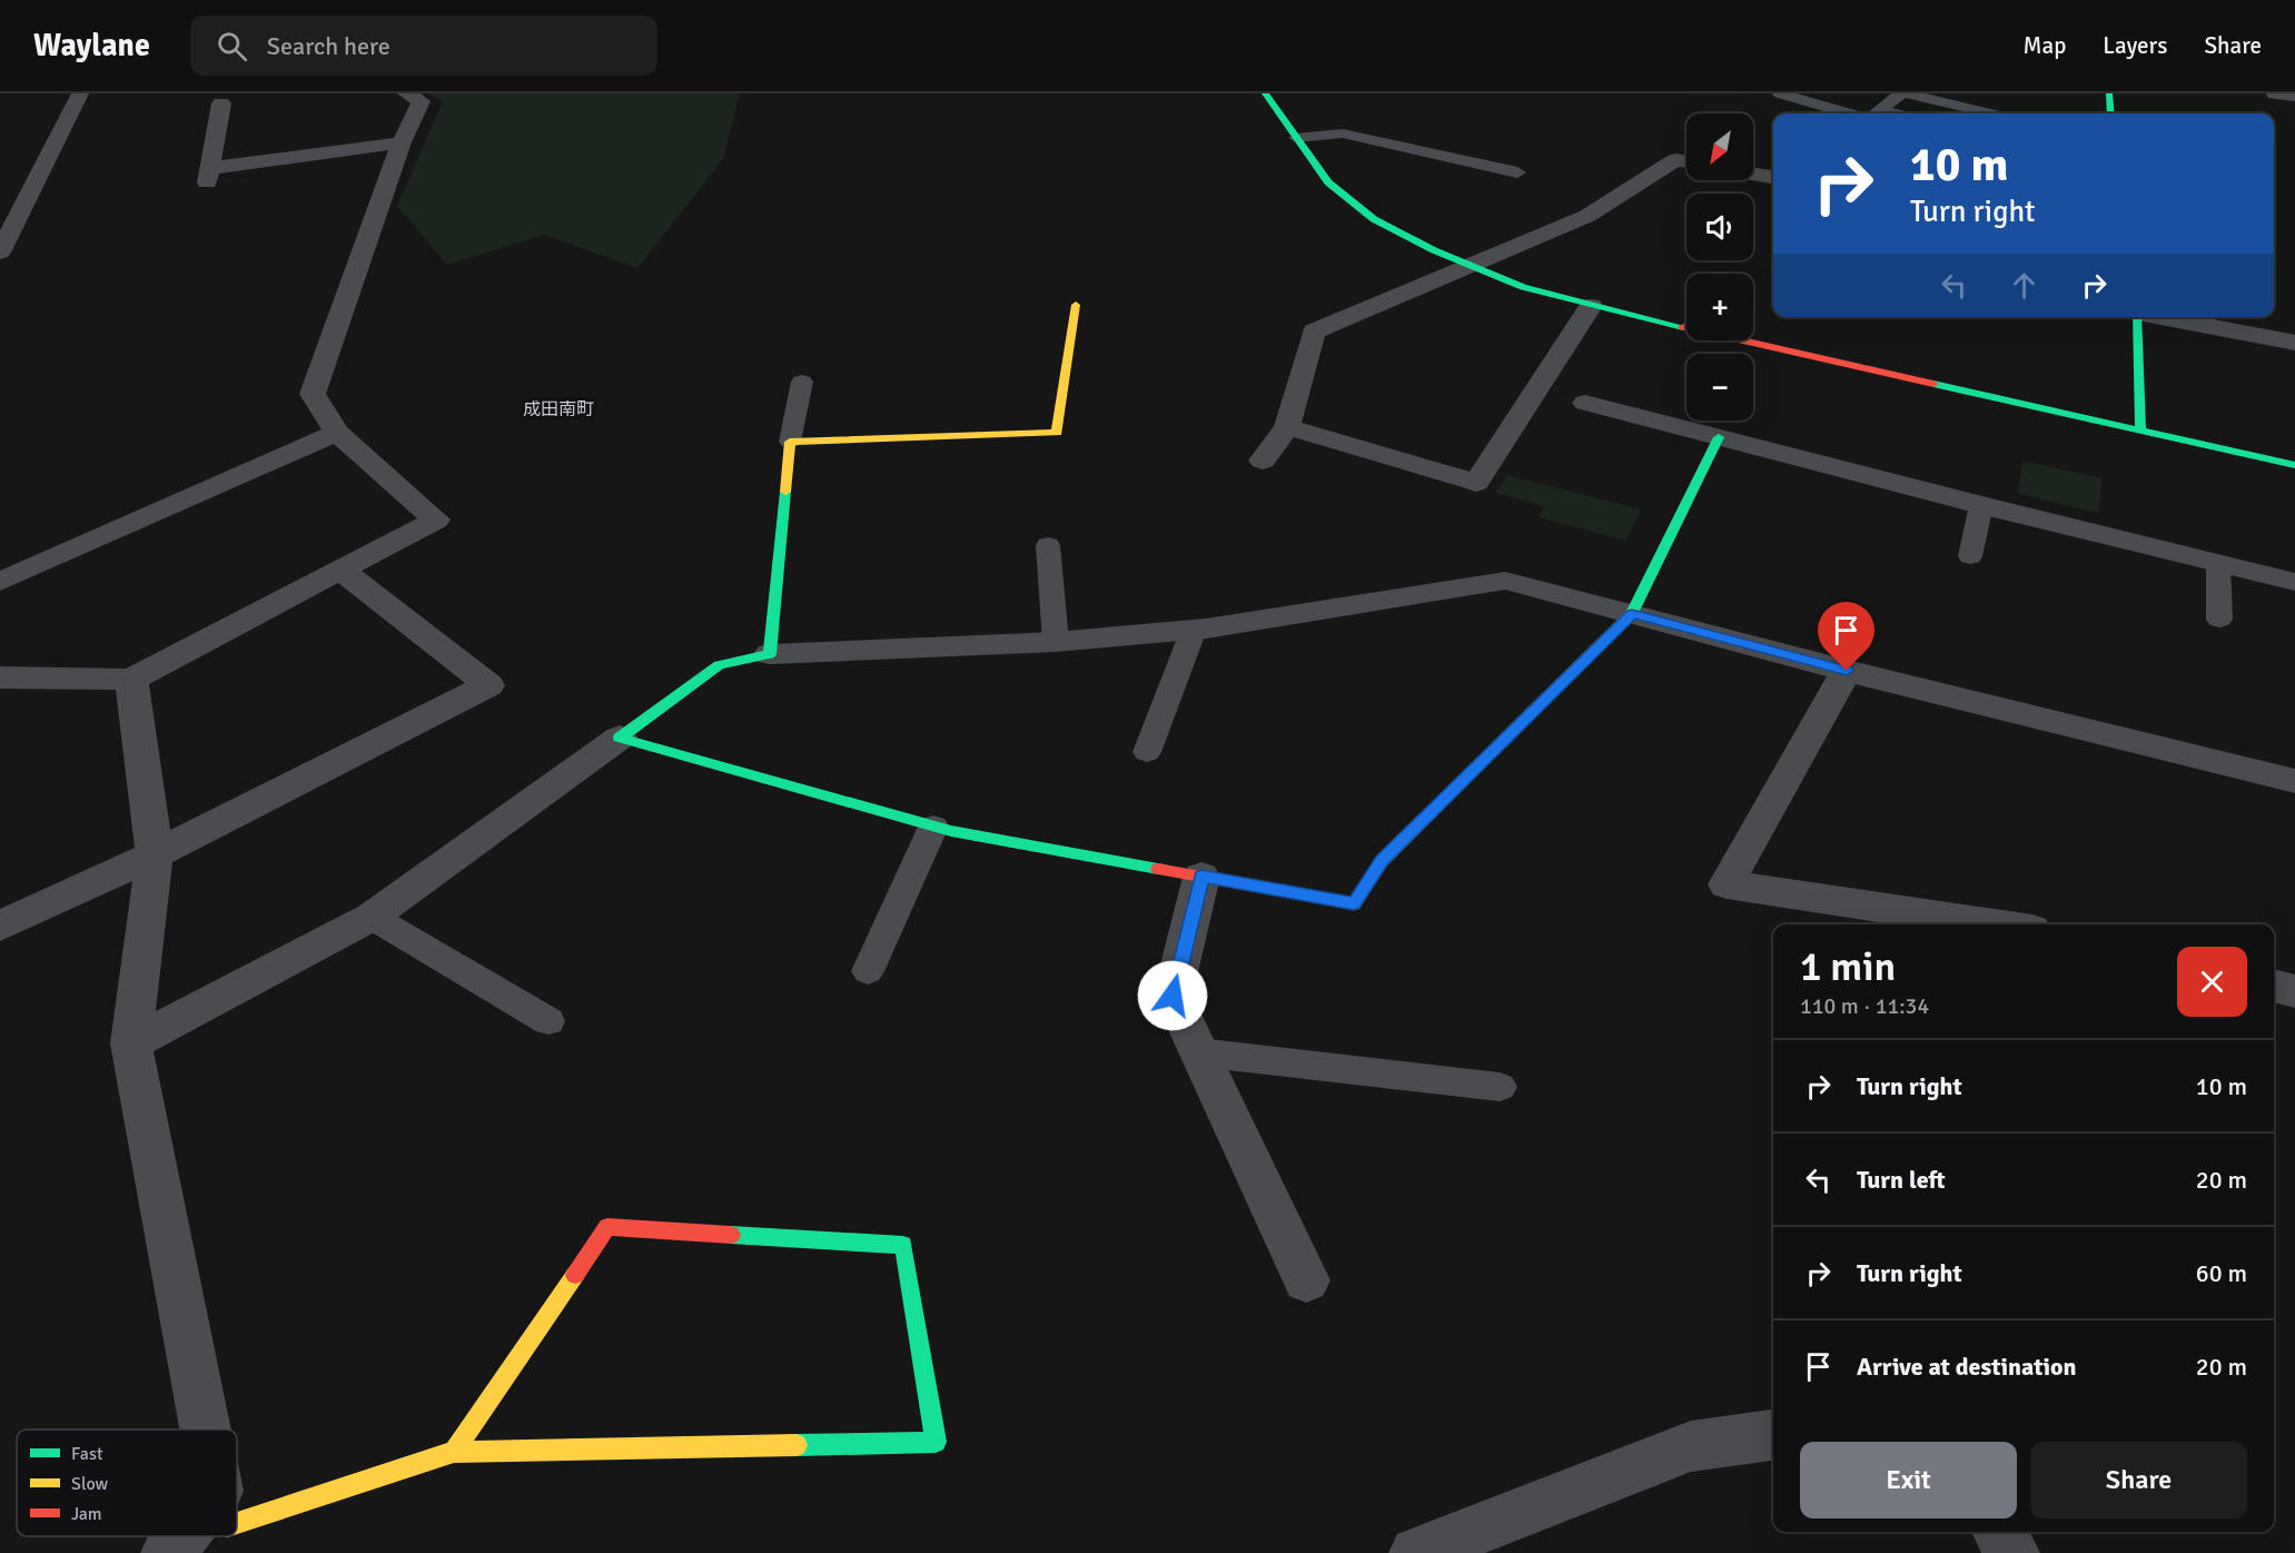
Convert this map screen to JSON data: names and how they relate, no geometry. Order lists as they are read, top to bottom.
{
  "districts": ["成田南町"],
  "legend": ["Fast", "Slow", "Jam"],
  "north": "bottom left",
  "page": {
    "header": "Waylane",
    "search": "Search here",
    "nav": ["Map", "Layers", "Share"],
    "map_buttons": ["+", "−"],
    "turn": ["10 m", "Turn right"],
    "heading": ["1 min", "110 m · 11:34"],
    "list": [
      {
        "name": "Turn right",
        "value": "10 m"
      },
      {
        "name": "Turn left",
        "value": "20 m"
      },
      {
        "name": "Turn right",
        "value": "60 m"
      },
      {
        "name": "Arrive at destination",
        "value": "20 m"
      }
    ],
    "buttons": ["Exit", "Share"]
  }
}
